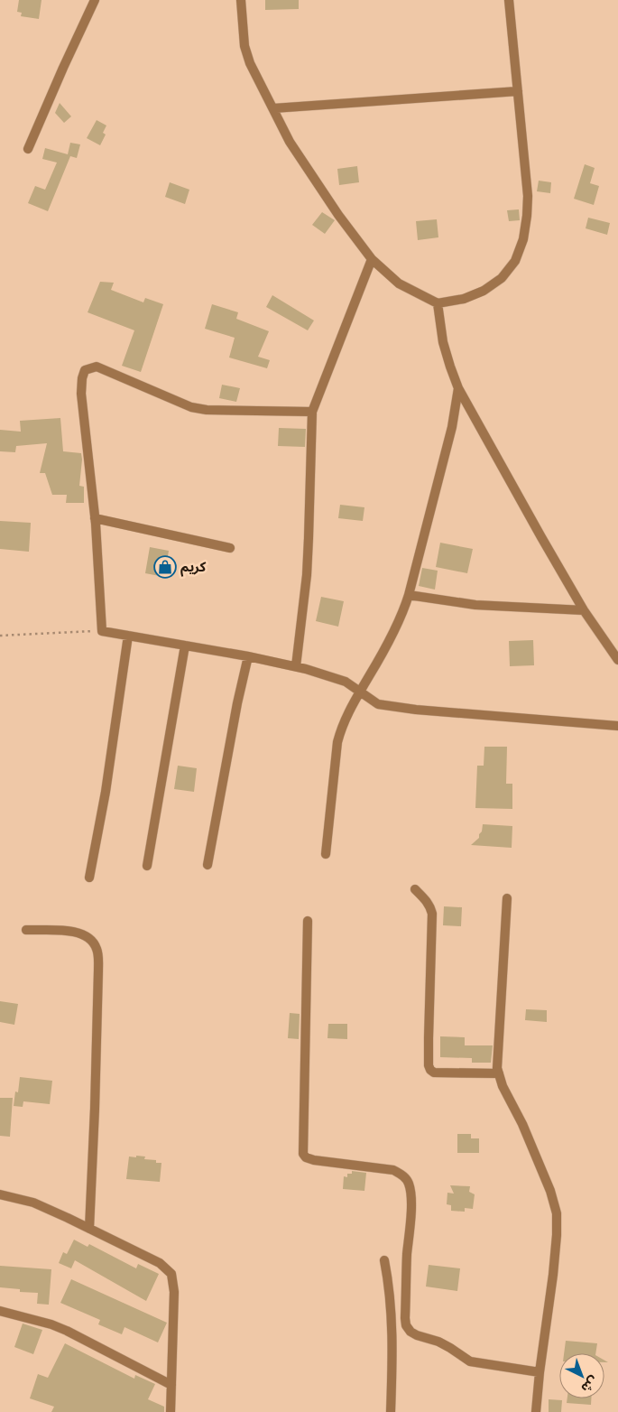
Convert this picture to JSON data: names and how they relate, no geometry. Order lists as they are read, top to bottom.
{
  "places": {
    "shop": ["كريم"]
  },
  "north": "bottom right"
}
